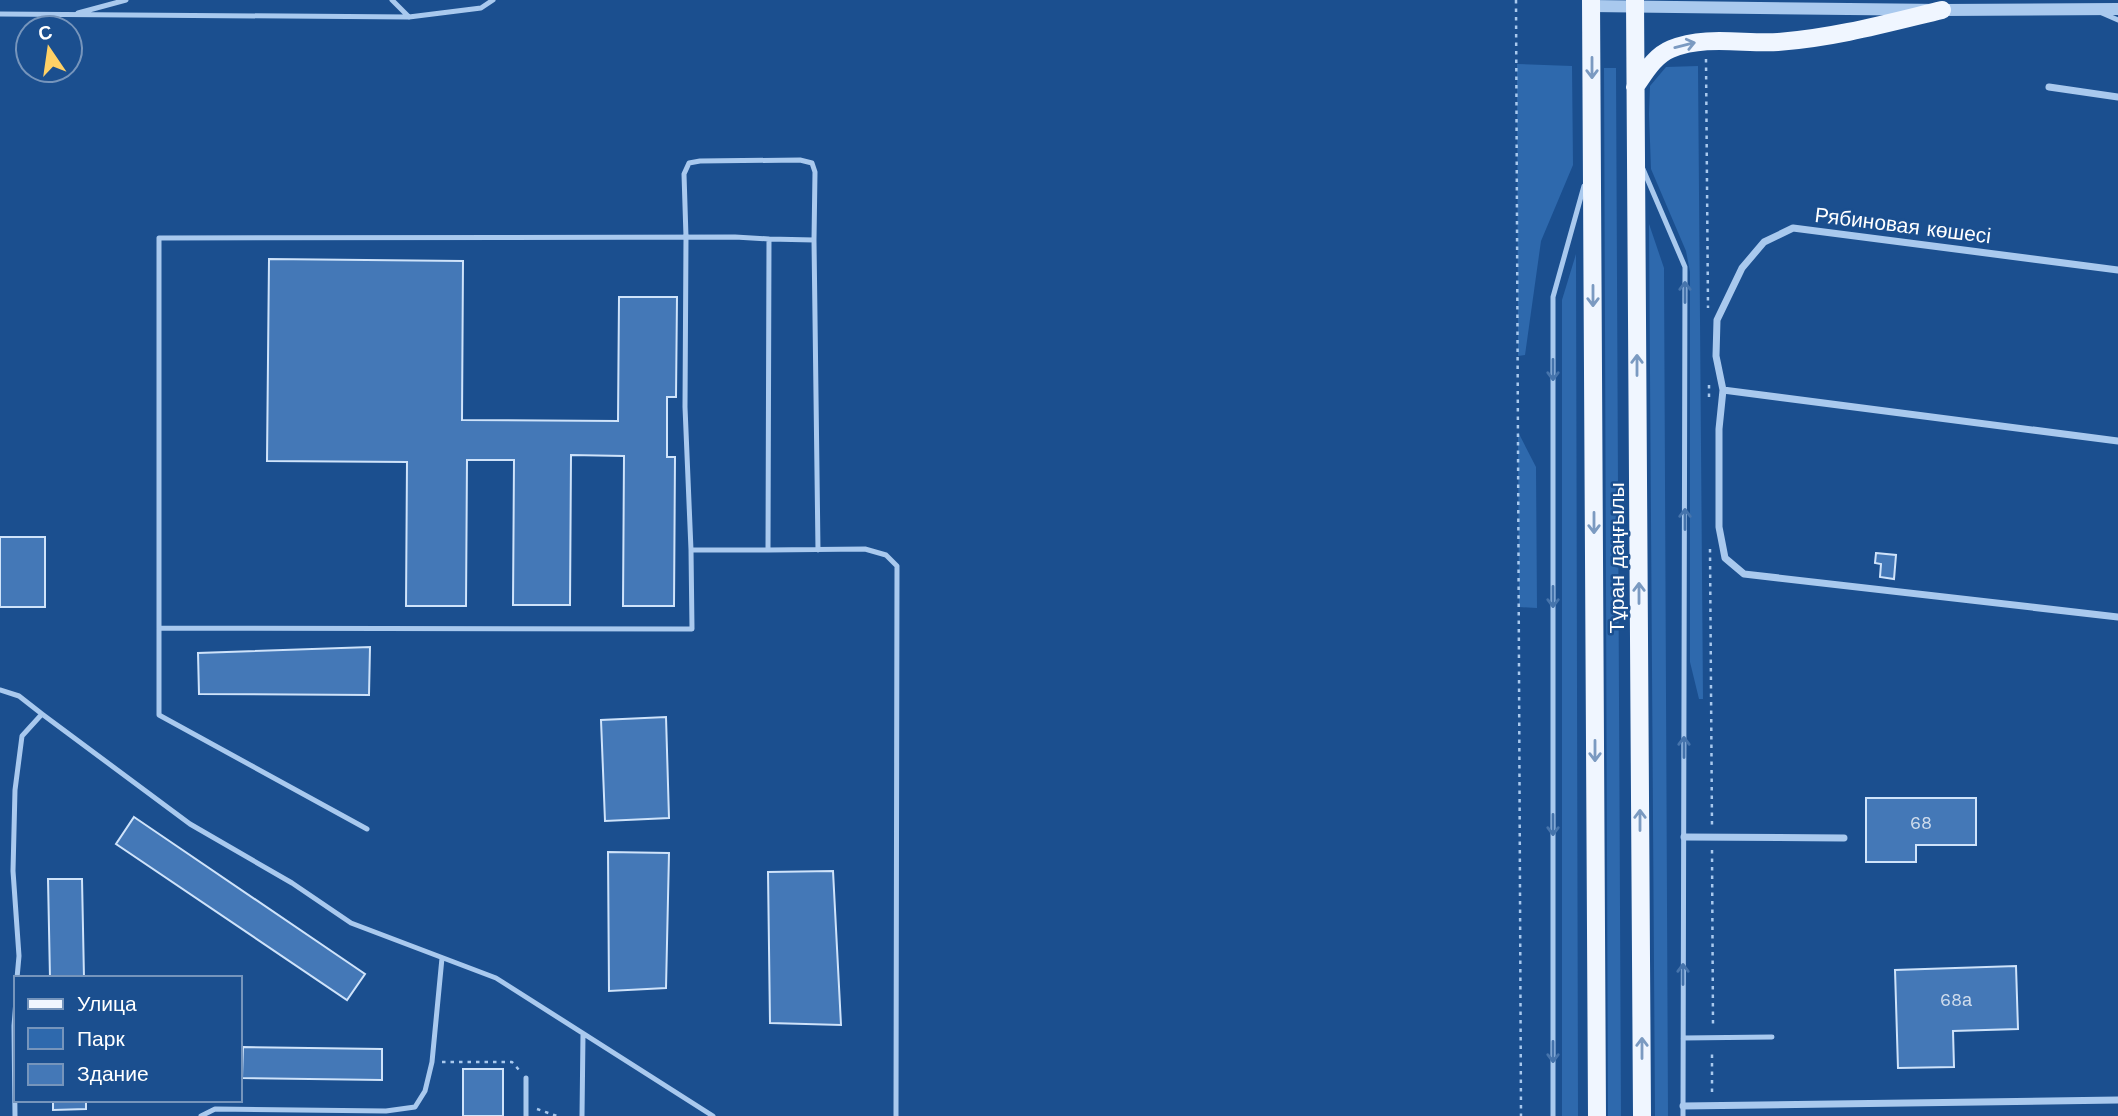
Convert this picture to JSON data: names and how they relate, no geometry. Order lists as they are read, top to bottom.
{
  "streets": {
    "main road": ["Тұран даңғылы"],
    "street": ["Рябиновая көшесі"]
  },
  "house_numbers": ["68", "68а"],
  "legend": ["Улица", "Парк", "Здание"],
  "north": "top"
}
